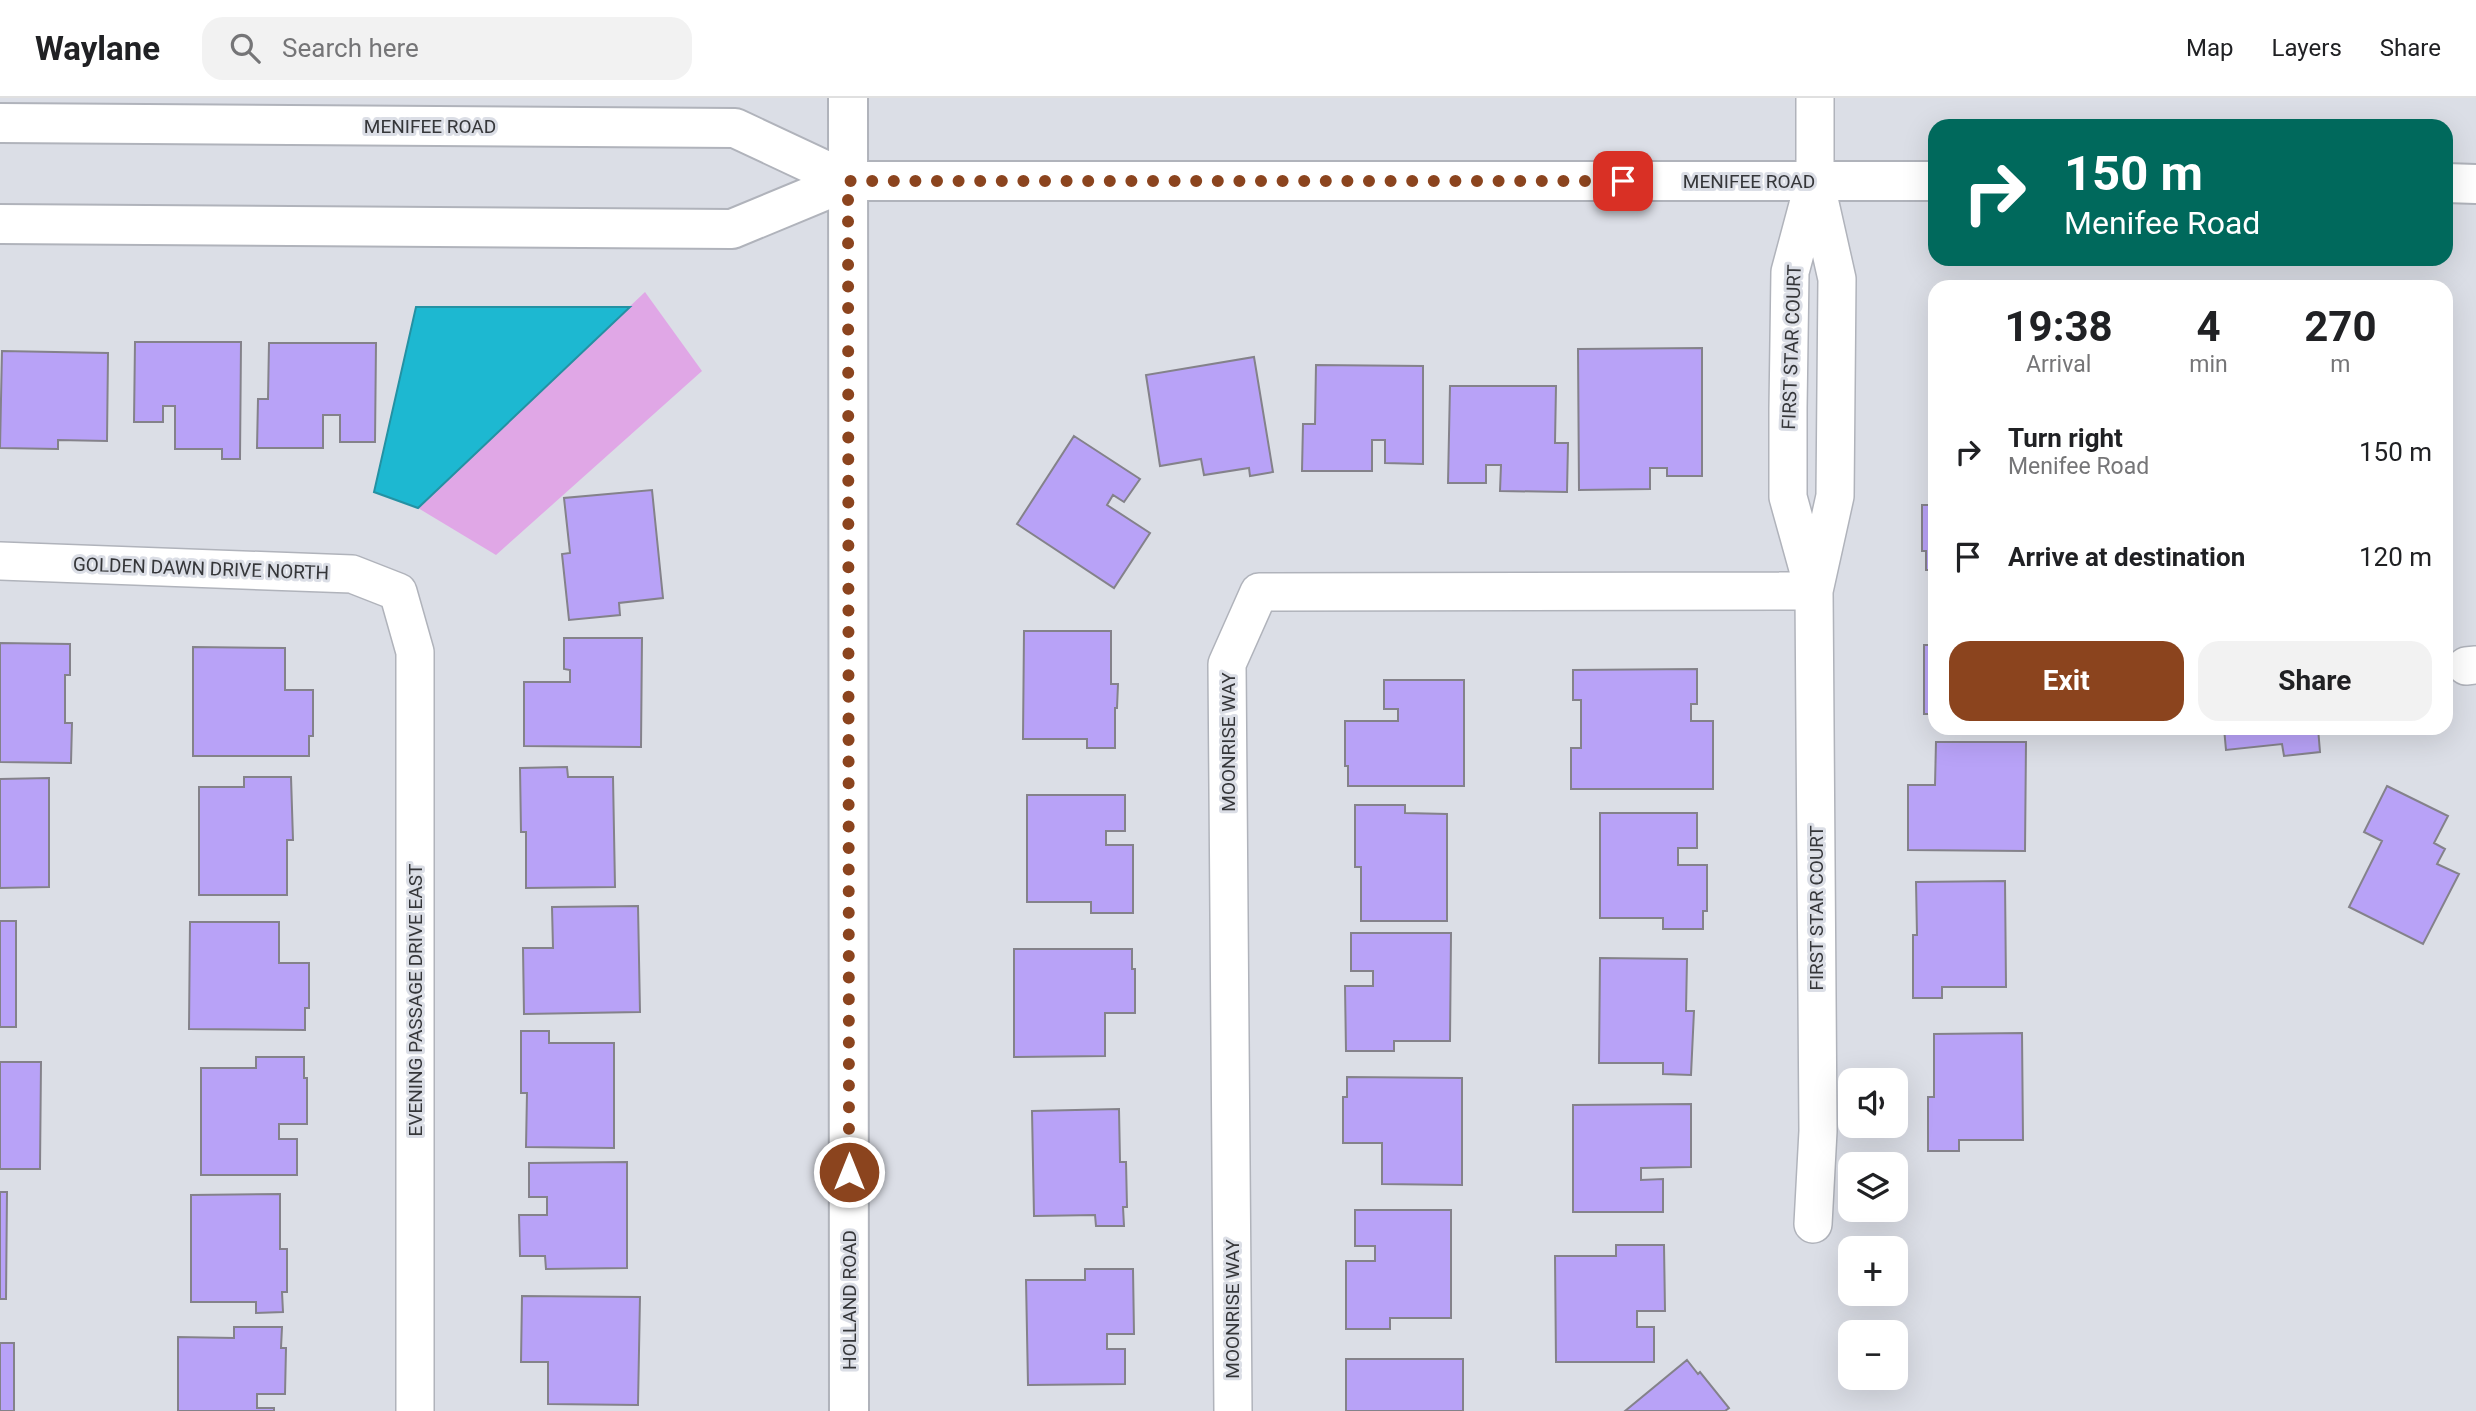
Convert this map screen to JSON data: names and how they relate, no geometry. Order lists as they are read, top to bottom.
{
  "streets": {
    "main road": ["MENIFEE ROAD", "HOLLAND ROAD"],
    "street": [
      "FIRST STAR COURT",
      "GOLDEN DAWN DRIVE NORTH",
      "MOONRISE WAY",
      "EVENING PASSAGE DRIVE EAST"
    ]
  },
  "crossings": [
    ["MENIFEE ROAD", "FIRST STAR COURT"],
    ["MENIFEE ROAD", "HOLLAND ROAD"],
    ["FIRST STAR COURT", "MOONRISE WAY"],
    ["GOLDEN DAWN DRIVE NORTH", "EVENING PASSAGE DRIVE EAST"]
  ],
  "page": {
    "header": "Waylane",
    "search": "Search here",
    "nav": ["Map", "Layers", "Share"],
    "turn": ["150 m", "Menifee Road"],
    "eta": [
      "19:38",
      "Arrival",
      "4",
      "min",
      "270",
      "m"
    ],
    "list": [
      {
        "name": "Turn right",
        "note": "Menifee Road",
        "value": "150 m"
      },
      {
        "name": "Arrive at destination",
        "value": "120 m"
      }
    ],
    "buttons": ["Exit", "Share"],
    "map_buttons": ["+", "−"]
  }
}
